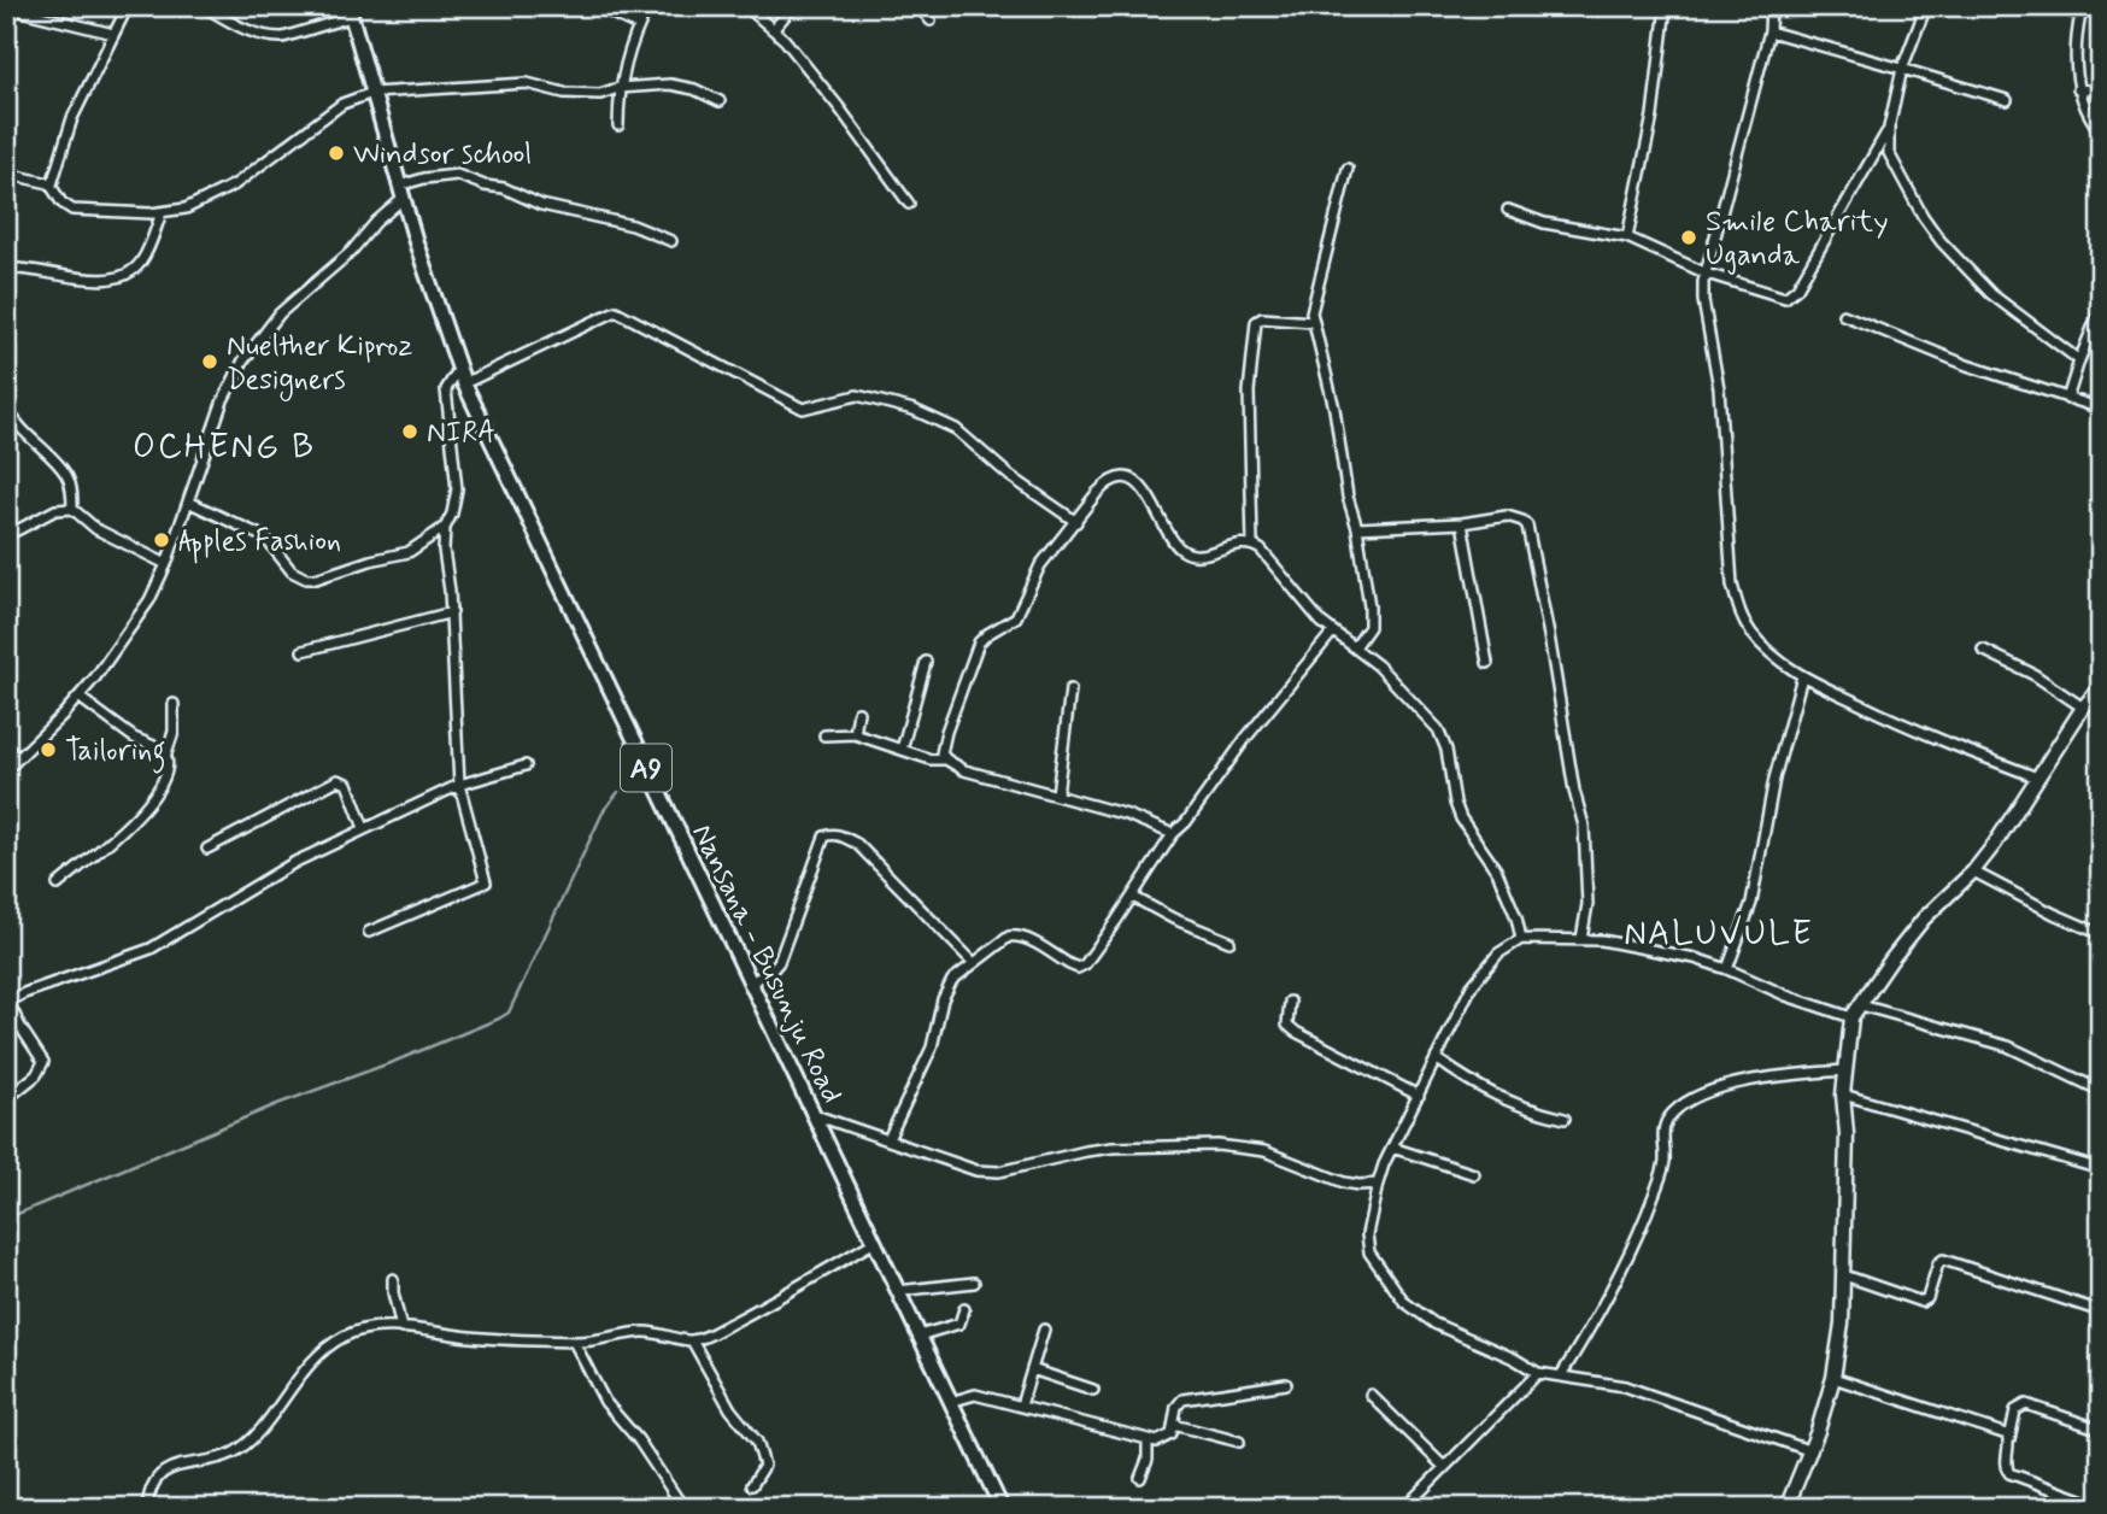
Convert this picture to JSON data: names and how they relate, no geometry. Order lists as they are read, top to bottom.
{
  "streets": {
    "main road": ["A9", "Nansana - Busunju Road"]
  },
  "districts": ["OCHENG B", "NALUVULE"],
  "places": [
    "Windsor school",
    "Smile Charity Uganda",
    "Nuelther Kiproz Designers",
    "NIRA",
    "Apples Fashion",
    "Tailoring"
  ]
}
